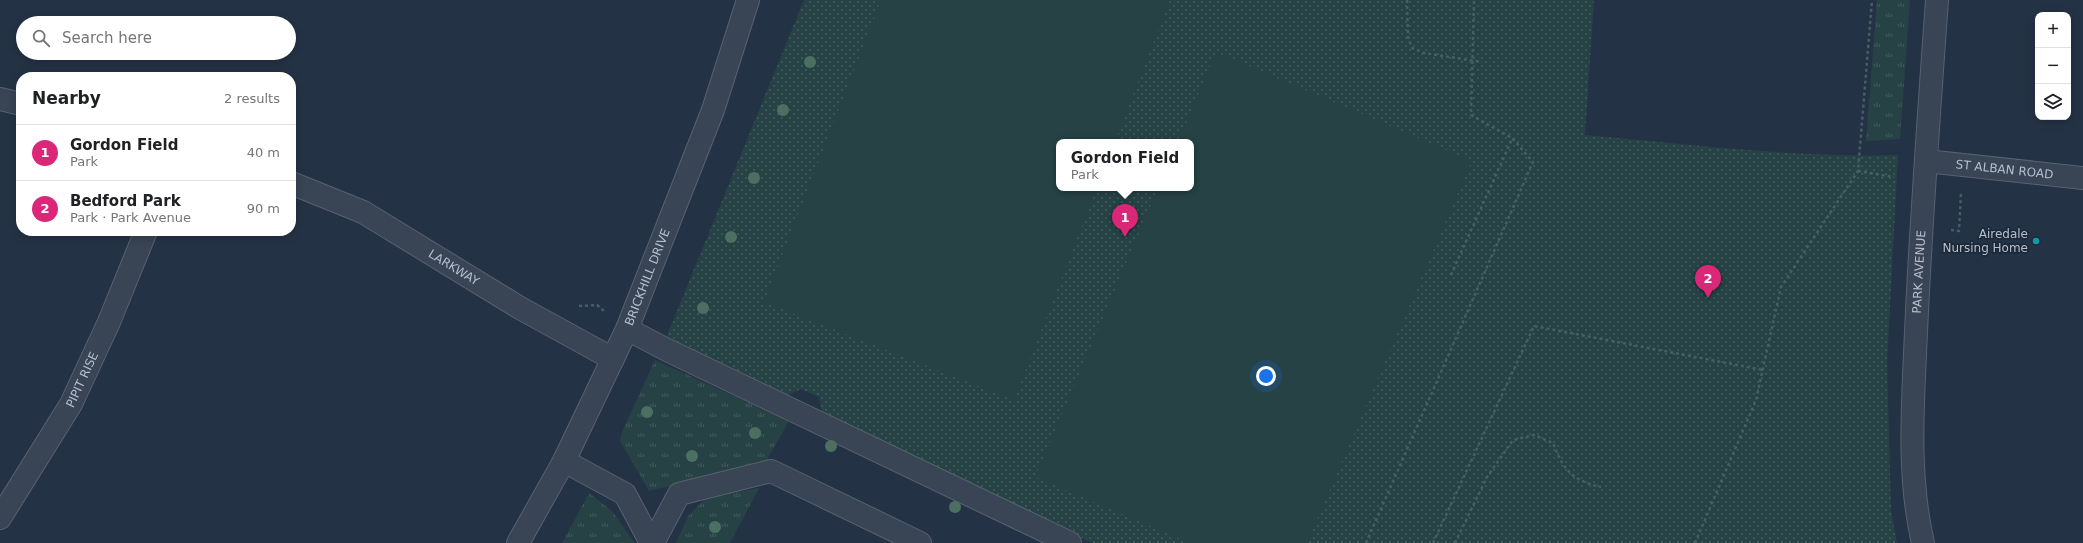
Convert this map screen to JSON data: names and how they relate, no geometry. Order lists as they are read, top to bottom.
{
  "streets": {
    "street": [
      "ST ALBAN ROAD",
      "LARKWAY",
      "PARK AVENUE",
      "BRICKHILL DRIVE",
      "PIPIT RISE"
    ]
  },
  "crossings": [
    ["ST ALBAN ROAD", "PARK AVENUE"],
    ["LARKWAY", "BRICKHILL DRIVE"]
  ],
  "places": ["Airedale Nursing Home"],
  "page": {
    "map_buttons": ["+", "−"],
    "search": "Search here",
    "heading": ["Nearby", "2 results"],
    "list": [
      {
        "mark": "1",
        "name": "Gordon Field",
        "note": "Park",
        "value": "40 m"
      },
      {
        "mark": "2",
        "name": "Bedford Park",
        "note": "Park · Park Avenue",
        "value": "90 m"
      }
    ],
    "popup": ["Gordon Field", "Park"],
    "pins": ["1", "2"]
  }
}
